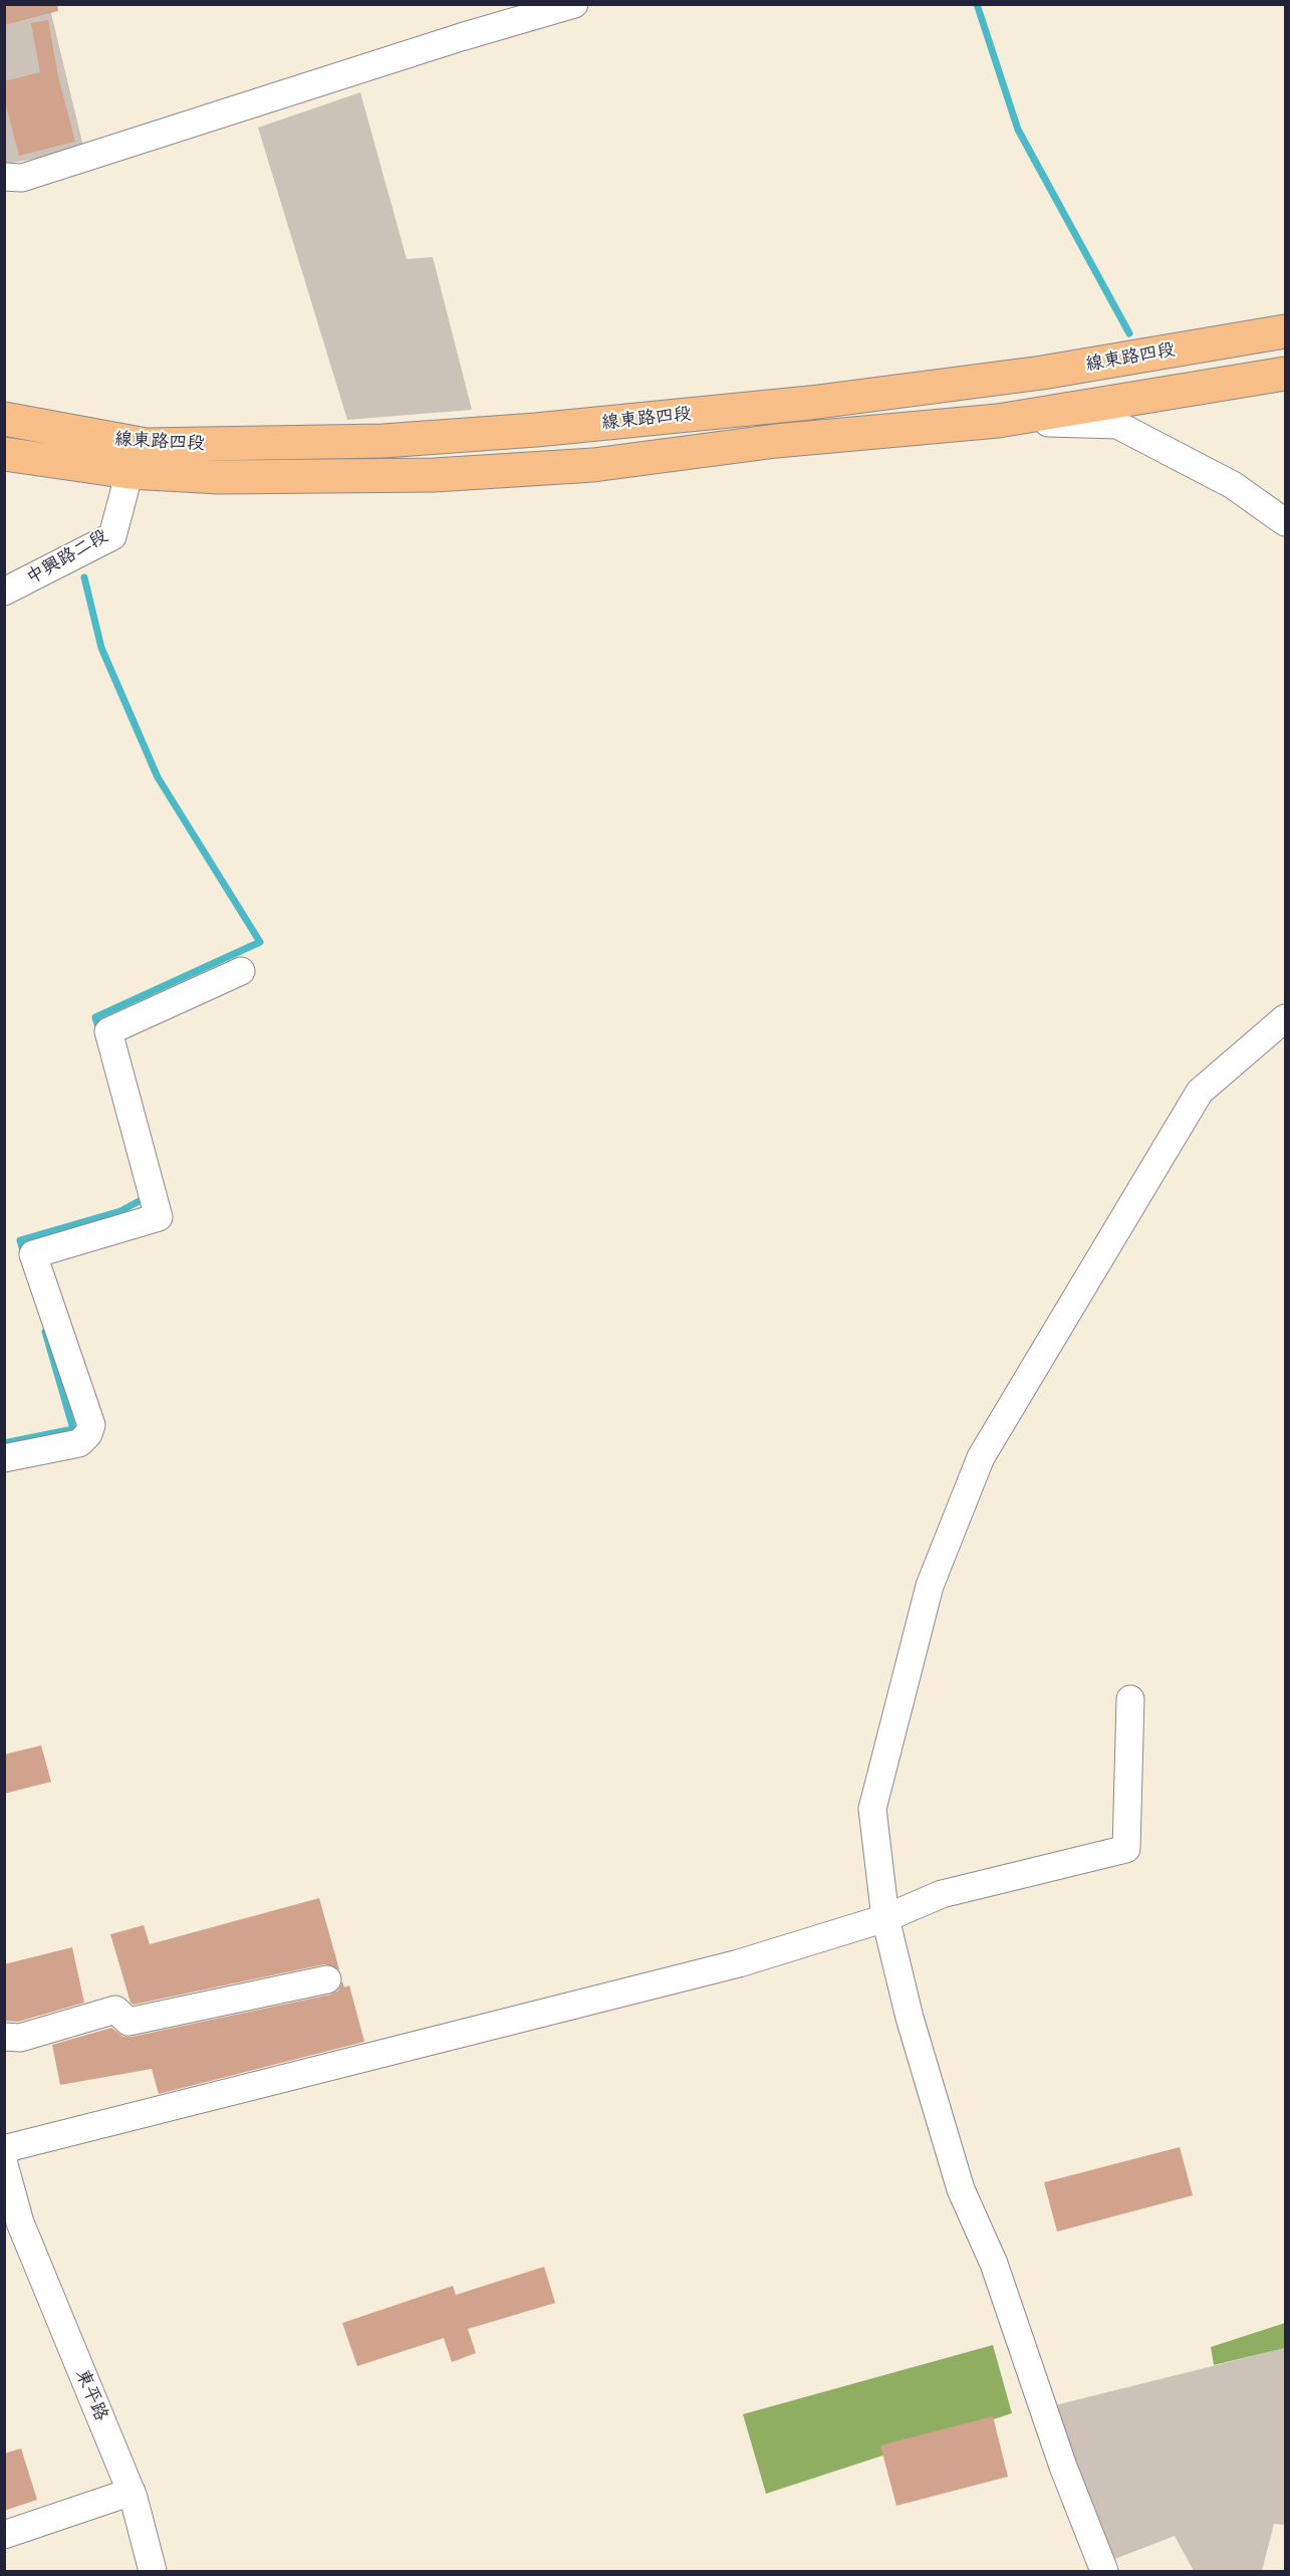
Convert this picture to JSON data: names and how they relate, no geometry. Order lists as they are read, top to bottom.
{
  "streets": {
    "main road": ["線東路四段"],
    "street": ["中興路二段", "東平路"]
  },
  "crossings": [
    ["線東路四段", "中興路二段"]
  ]
}
